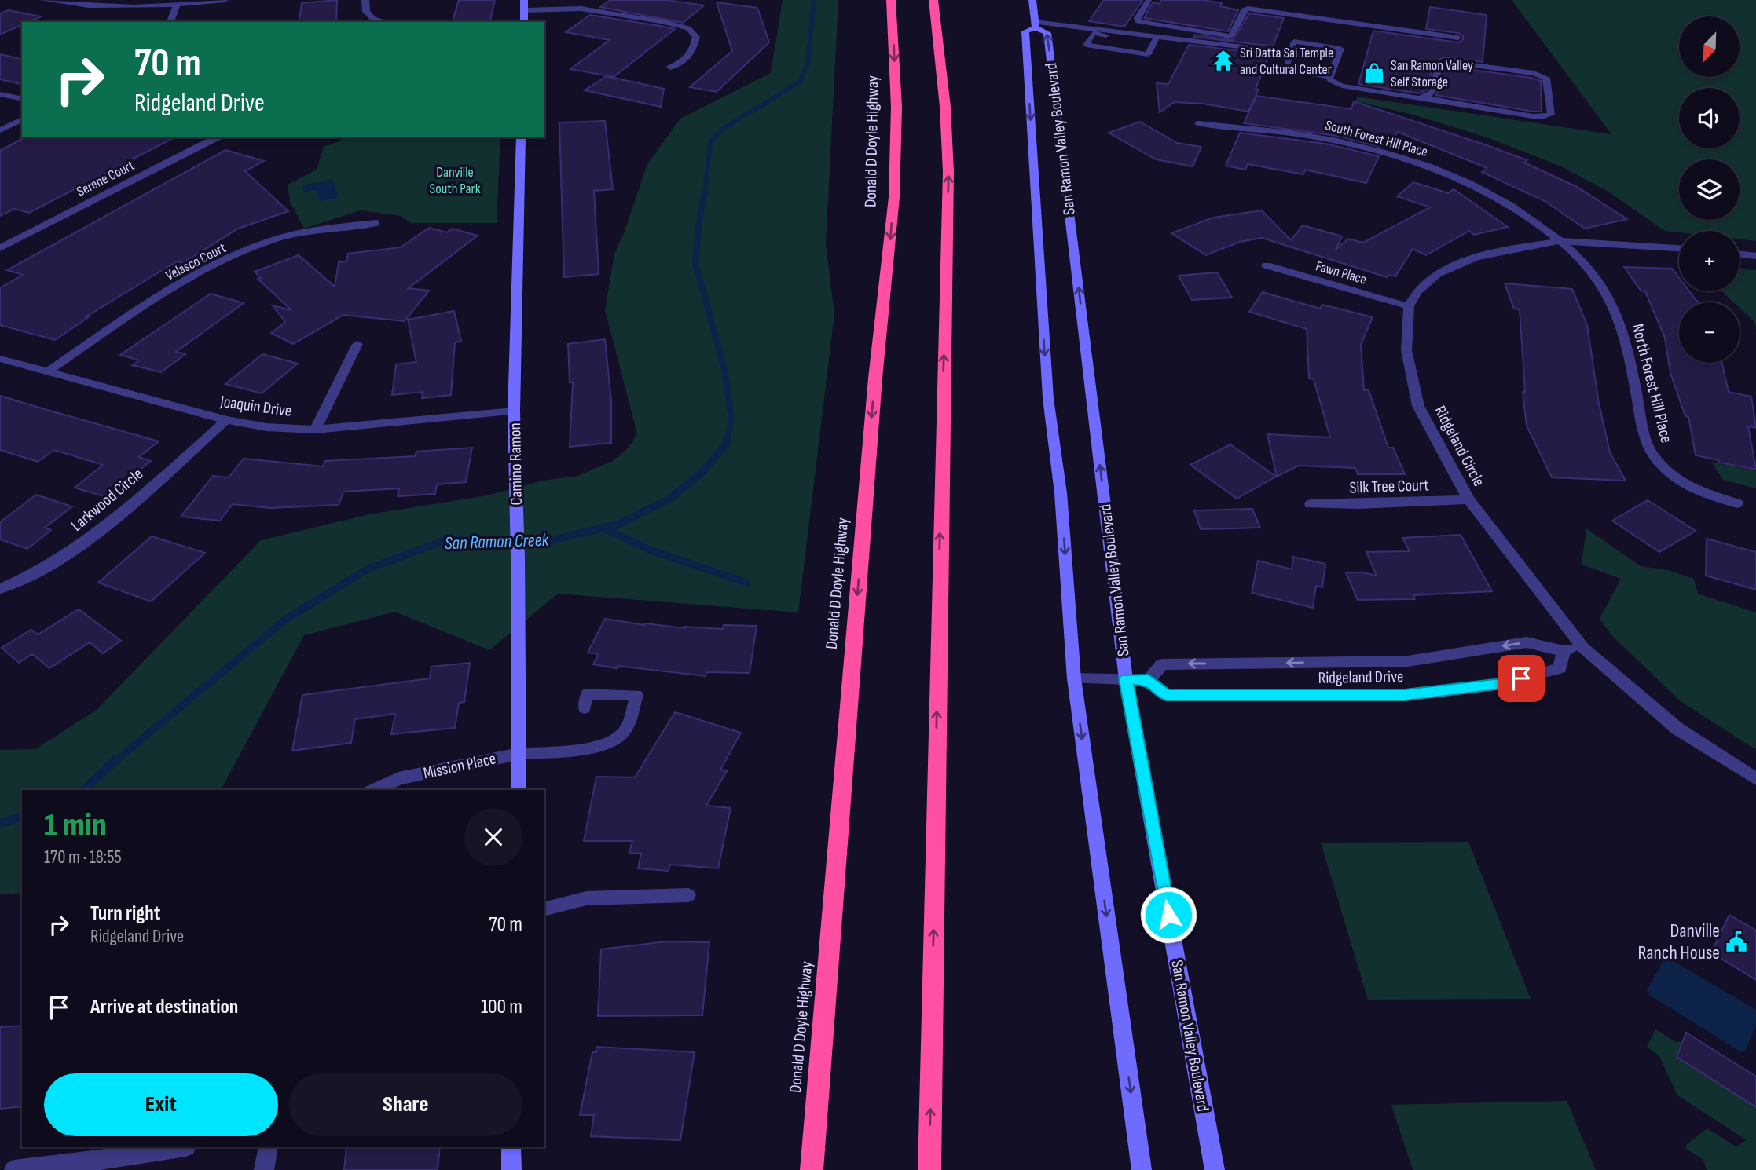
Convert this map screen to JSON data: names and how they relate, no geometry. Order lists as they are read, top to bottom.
{
  "streets": {
    "highway": ["Donald D Doyle Highway"],
    "main road": ["San Ramon Valley Boulevard", "Camino Ramon"],
    "street": [
      "South Forest Hill Place",
      "Serene Court",
      "Velasco Court",
      "Fawn Place",
      "North Forest Hill Place",
      "Joaquin Drive",
      "Ridgeland Circle",
      "Silk Tree Court",
      "Larkwood Circle",
      "Ridgeland Drive",
      "Mission Place"
    ]
  },
  "crossings": [
    ["South Forest Hill Place", "North Forest Hill Place"],
    ["Velasco Court", "Joaquin Drive"],
    ["Fawn Place", "Ridgeland Circle"],
    ["Joaquin Drive", "Camino Ramon"],
    ["Joaquin Drive", "Larkwood Circle"],
    ["Ridgeland Circle", "Silk Tree Court"],
    ["Ridgeland Circle", "Ridgeland Drive"],
    ["Camino Ramon", "Mission Place"]
  ],
  "water": ["San Ramon Creek"],
  "parks": ["Danville South Park"],
  "places": {
    "temple": ["Sri Datta Sai Temple and Cultural Center"],
    "shop": ["San Ramon Valley Self Storage"],
    "public building": ["Danville Ranch House"]
  },
  "north": "bottom left",
  "page": {
    "map_buttons": ["+", "−"],
    "turn": ["70 m", "Ridgeland Drive"],
    "heading": ["1 min", "170 m · 18:55"],
    "list": [
      {
        "name": "Turn right",
        "note": "Ridgeland Drive",
        "value": "70 m"
      },
      {
        "name": "Arrive at destination",
        "value": "100 m"
      }
    ],
    "buttons": ["Exit", "Share"]
  }
}
